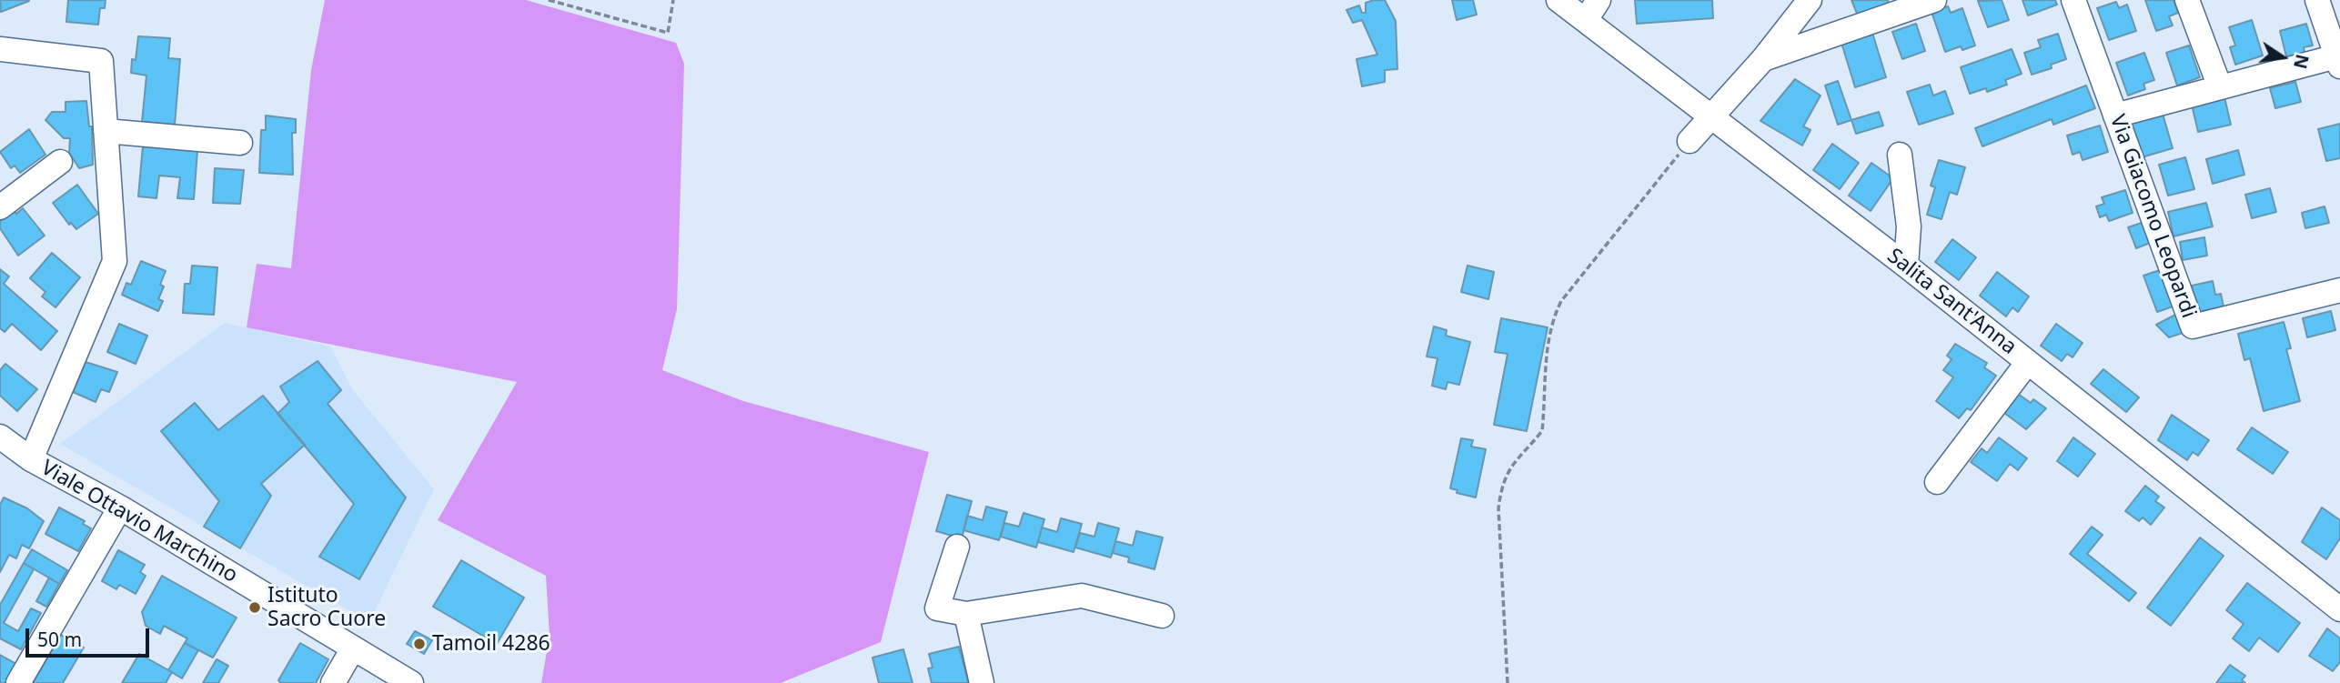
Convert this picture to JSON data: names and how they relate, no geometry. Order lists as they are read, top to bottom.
{
  "streets": {
    "street": ["Via Giacomo Leopardi", "Salita Sant'Anna", "Viale Ottavio Marchino"]
  },
  "places": ["Istituto Sacro Cuore", "Tamoil 4286"],
  "scale_bar": "50 m",
  "north": "right"
}
